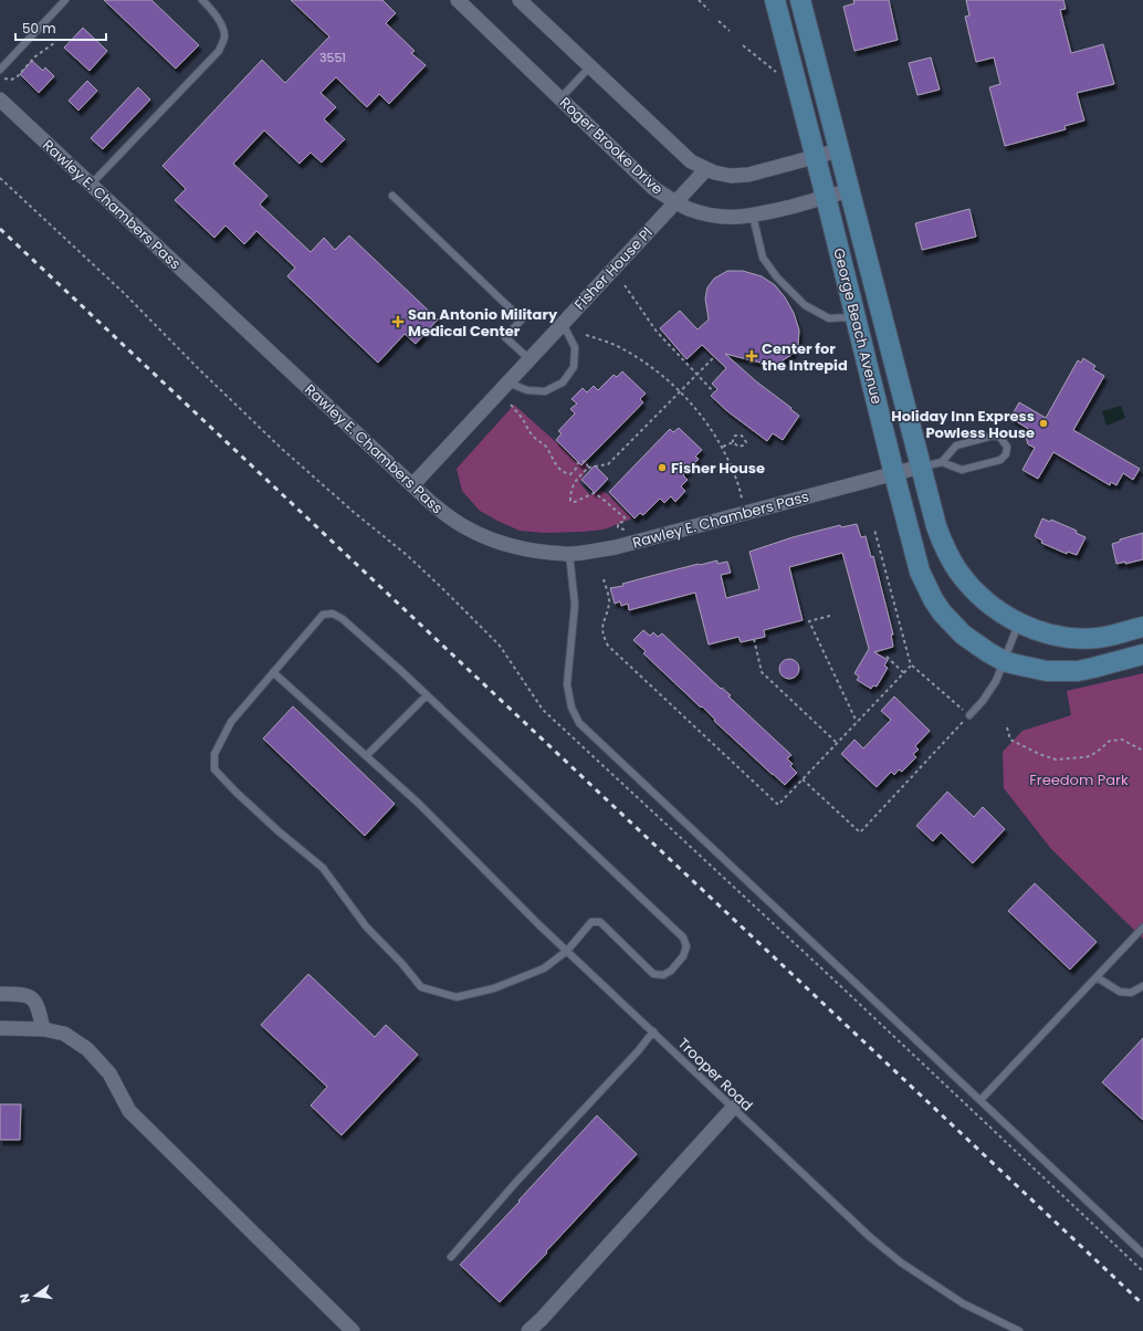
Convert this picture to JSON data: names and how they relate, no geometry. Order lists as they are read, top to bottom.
{
  "streets": {
    "street": [
      "Roger Brooke Drive",
      "Rawley E. Chambers Pass",
      "Fisher House Pl",
      "George Beach Avenue"
    ],
    "lane": ["Trooper Road"]
  },
  "crossings": [
    ["Roger Brooke Drive", "Fisher House Pl"],
    ["Roger Brooke Drive", "George Beach Avenue"],
    ["Rawley E. Chambers Pass", "Fisher House Pl"],
    ["Rawley E. Chambers Pass", "George Beach Avenue"]
  ],
  "parks": ["Freedom Park"],
  "places": {
    "health": ["San Antonio Military Medical Center", "Center for the Intrepid"],
    "other": ["Holiday Inn Express Powless House", "Fisher House"]
  },
  "house_numbers": ["3551"],
  "scale_bar": "50 m",
  "north": "left"
}
